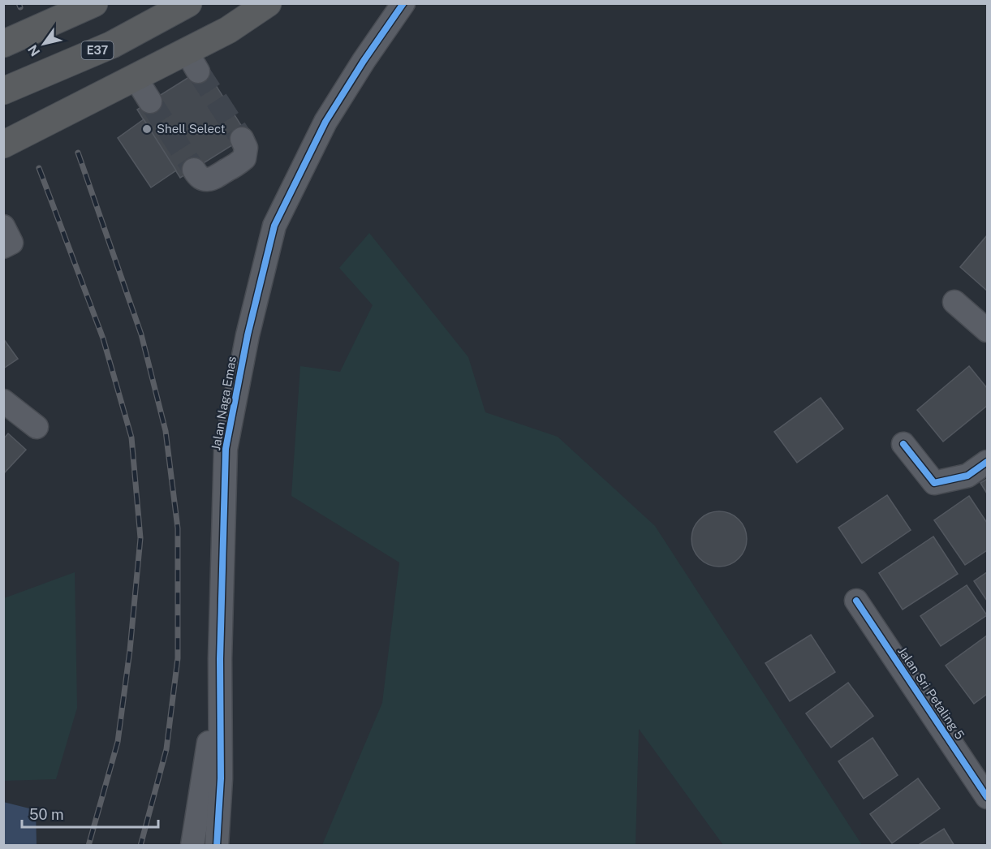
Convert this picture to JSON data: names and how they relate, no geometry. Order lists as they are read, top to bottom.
{
  "streets": {
    "highway": ["E37"],
    "street": ["Jalan Naga Emas", "Jalan Sri Petaling 5"]
  },
  "places": ["Shell Select"],
  "scale_bar": "50 m",
  "north": "bottom left"
}
